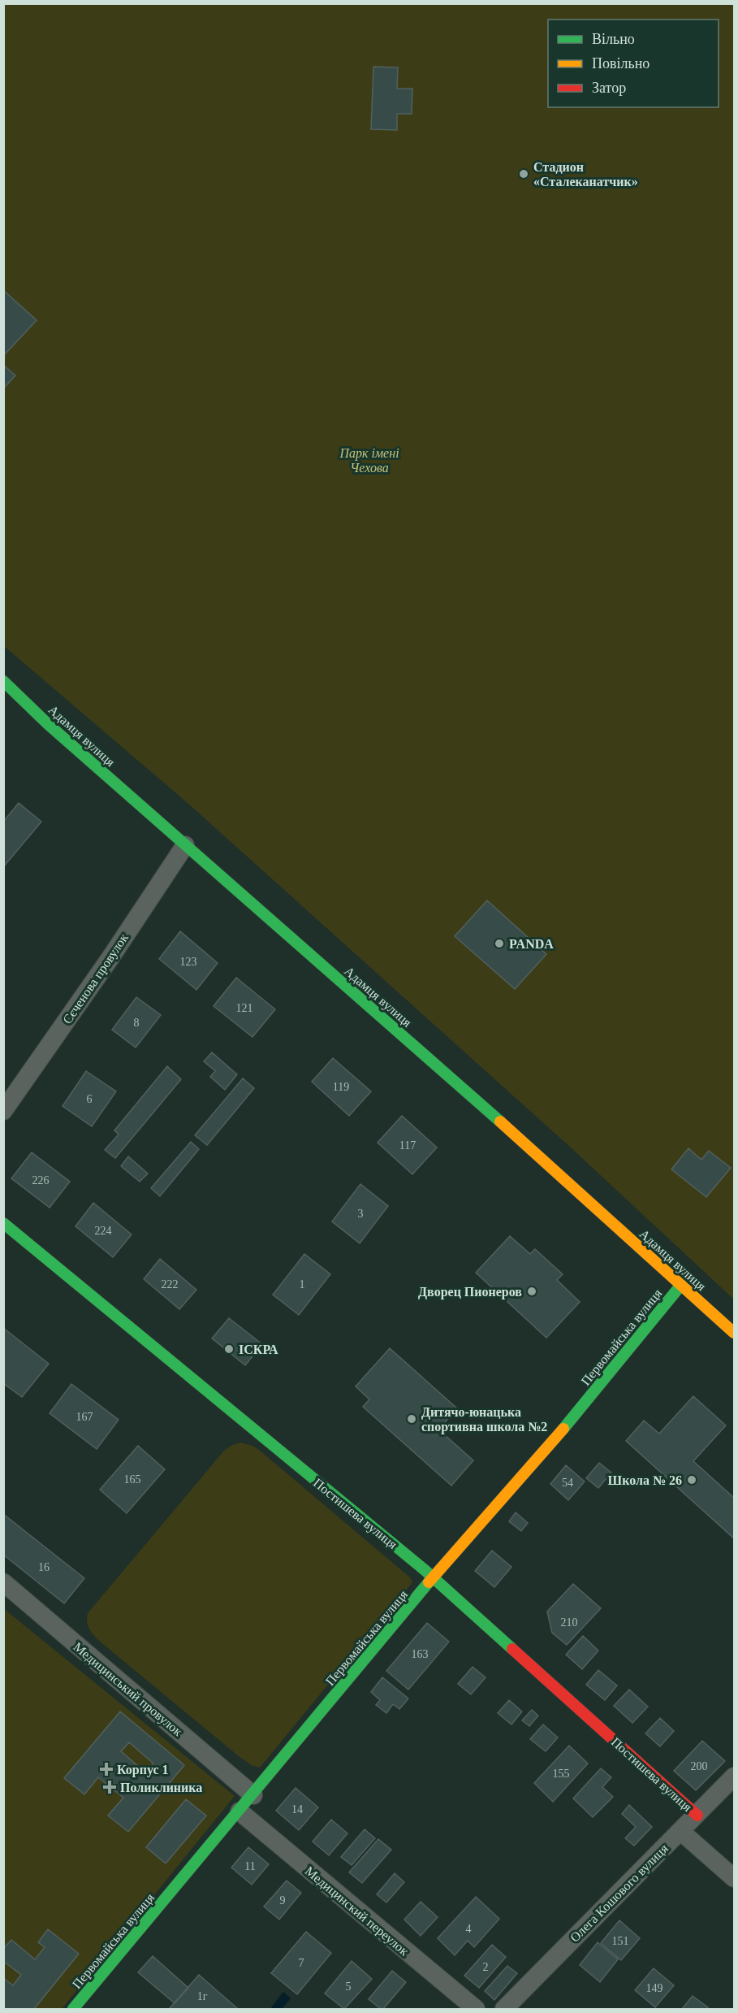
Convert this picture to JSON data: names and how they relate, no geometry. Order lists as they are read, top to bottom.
{
  "streets": {
    "street": [
      "Адамця вулиця",
      "Сєченова провулок",
      "Первомайська вулиця",
      "Постишева вулиця",
      "Медицинський провулок",
      "Олега Кошового вулиця",
      "Медицинский переулок"
    ]
  },
  "crossings": [
    ["Адамця вулиця", "Сєченова провулок"],
    ["Адамця вулиця", "Первомайська вулиця"],
    ["Первомайська вулиця", "Постишева вулиця"],
    ["Первомайська вулиця", "Медицинський провулок"],
    ["Первомайська вулиця", "Медицинский переулок"],
    ["Постишева вулиця", "Олега Кошового вулиця"]
  ],
  "parks": ["Парк імені Чехова"],
  "places": {
    "other": [
      "Стадион «Сталеканатчик»",
      "PANDA",
      "Дворец Пионеров",
      "ІСКРА",
      "Дитячо-юнацька спортивна школа №2",
      "Школа № 26"
    ],
    "health": ["Корпус 1", "Поликлиника"]
  },
  "house_numbers": [
    "123",
    "121",
    "8",
    "119",
    "6",
    "117",
    "226",
    "3",
    "224",
    "222",
    "1",
    "167",
    "165",
    "54",
    "16",
    "210",
    "163",
    "200",
    "155",
    "14",
    "11",
    "9",
    "4",
    "151",
    "7",
    "2",
    "5",
    "149",
    "1г"
  ],
  "legend": ["Вільно", "Повільно", "Затор"]
}
